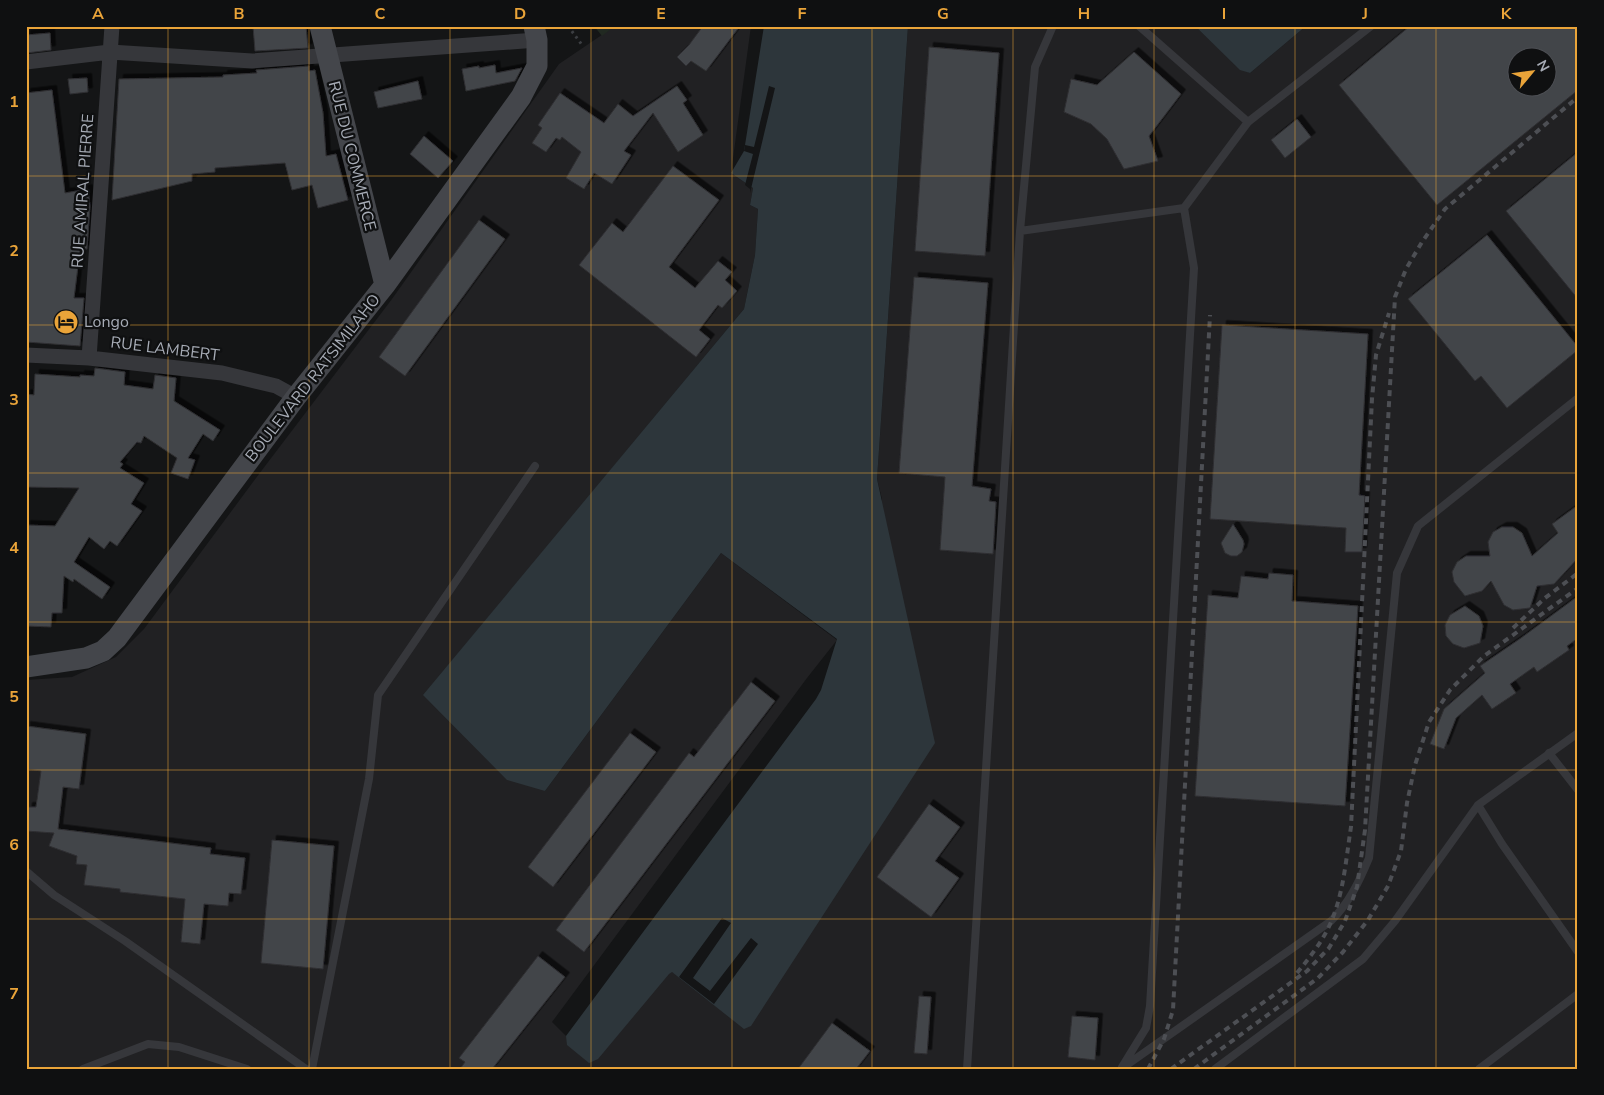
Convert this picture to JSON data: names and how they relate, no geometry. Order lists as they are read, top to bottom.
{
  "streets": {
    "main road": ["RUE DU COMMERCE", "BOULEVARD RATSIMILAHO"],
    "street": ["RUE AMIRAL PIERRE", "RUE LAMBERT"]
  },
  "crossings": [
    ["RUE DU COMMERCE", "BOULEVARD RATSIMILAHO"],
    ["RUE AMIRAL PIERRE", "RUE LAMBERT"],
    ["RUE LAMBERT", "BOULEVARD RATSIMILAHO"]
  ],
  "places": {
    "hotel": ["Longo"]
  },
  "north": "top right",
  "grid": {
    "columns": [
      "A",
      "B",
      "C",
      "D",
      "E",
      "F",
      "G",
      "H",
      "I",
      "J",
      "K"
    ],
    "rows": [
      "1",
      "2",
      "3",
      "4",
      "5",
      "6",
      "7"
    ]
  }
}
